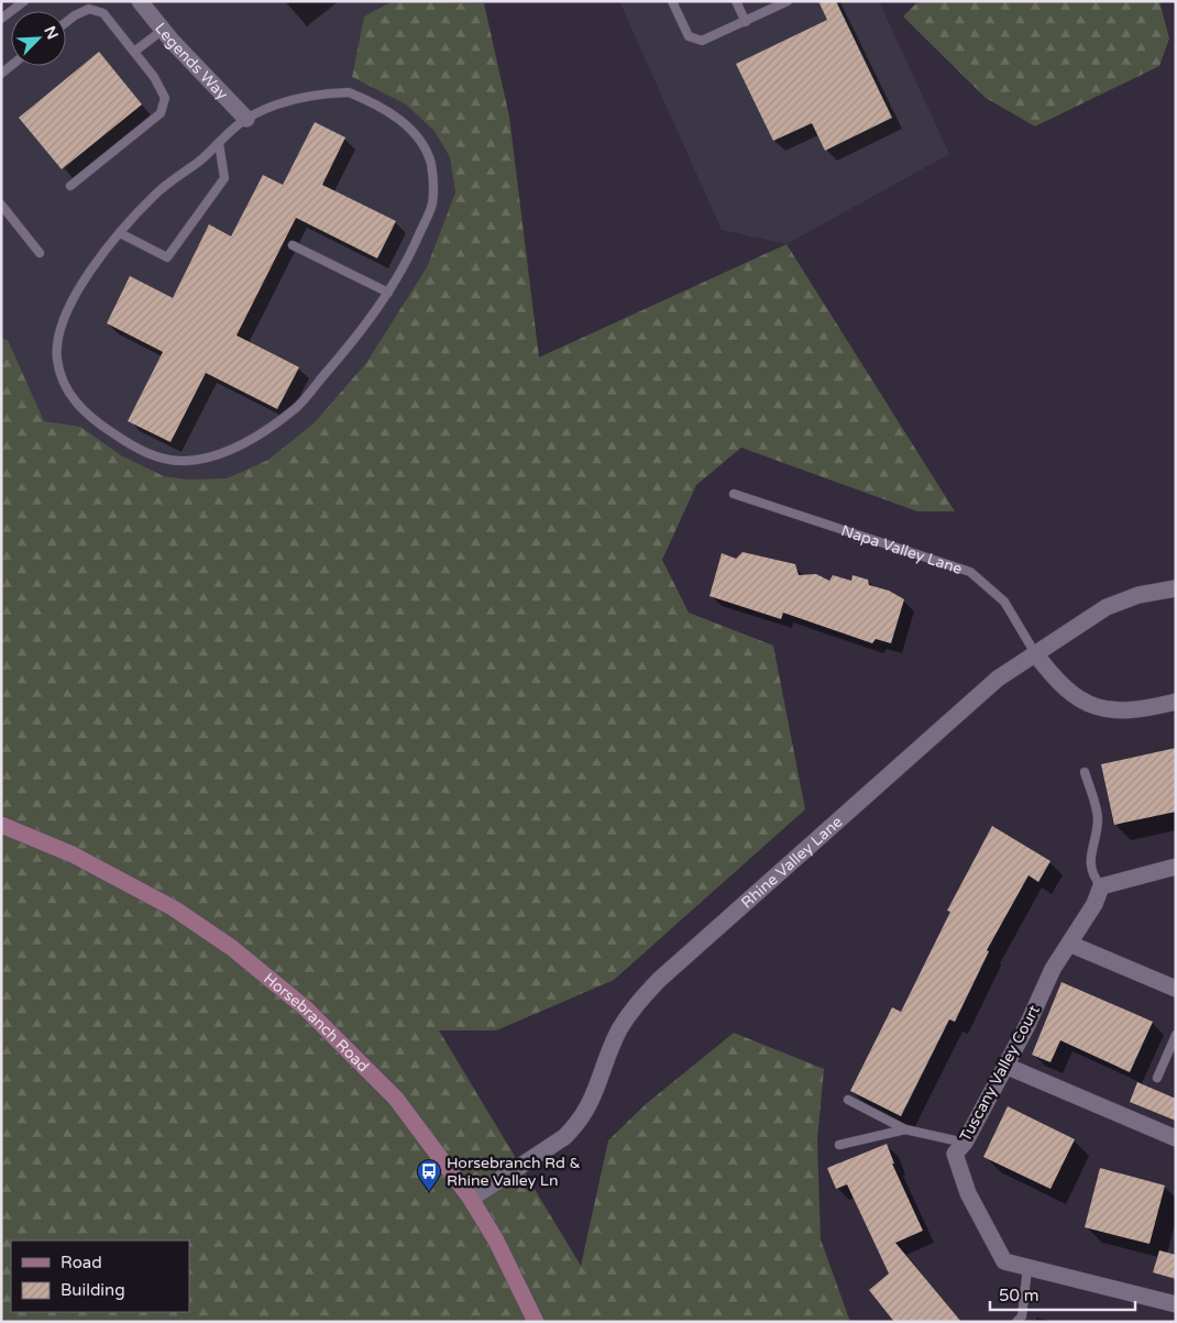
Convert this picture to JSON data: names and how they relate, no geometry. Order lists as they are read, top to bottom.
{
  "streets": {
    "street": [
      "Legends Way",
      "Napa Valley Lane",
      "Rhine Valley Lane",
      "Horsebranch Road",
      "Tuscany Valley Court"
    ]
  },
  "crossings": [
    ["Napa Valley Lane", "Rhine Valley Lane"],
    ["Rhine Valley Lane", "Horsebranch Road"]
  ],
  "places": {
    "bus stop": ["Horsebranch Rd & Rhine Valley Ln"]
  },
  "legend": ["Road", "Building"],
  "scale_bar": "50 m",
  "north": "top right"
}
